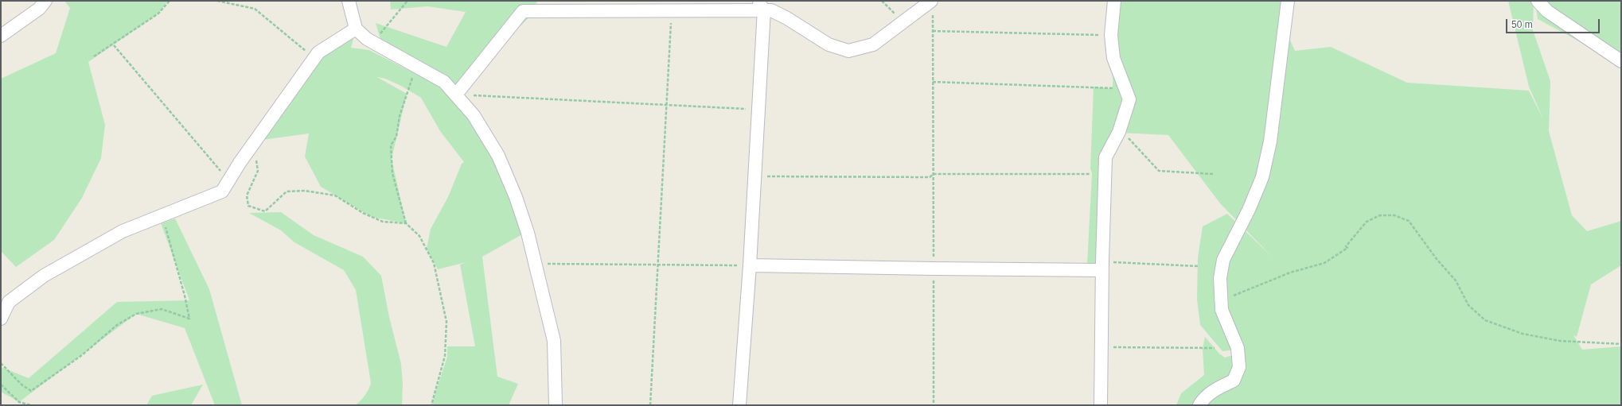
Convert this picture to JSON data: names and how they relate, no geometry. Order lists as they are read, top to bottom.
{
  "scale_bar": "50 m"
}
